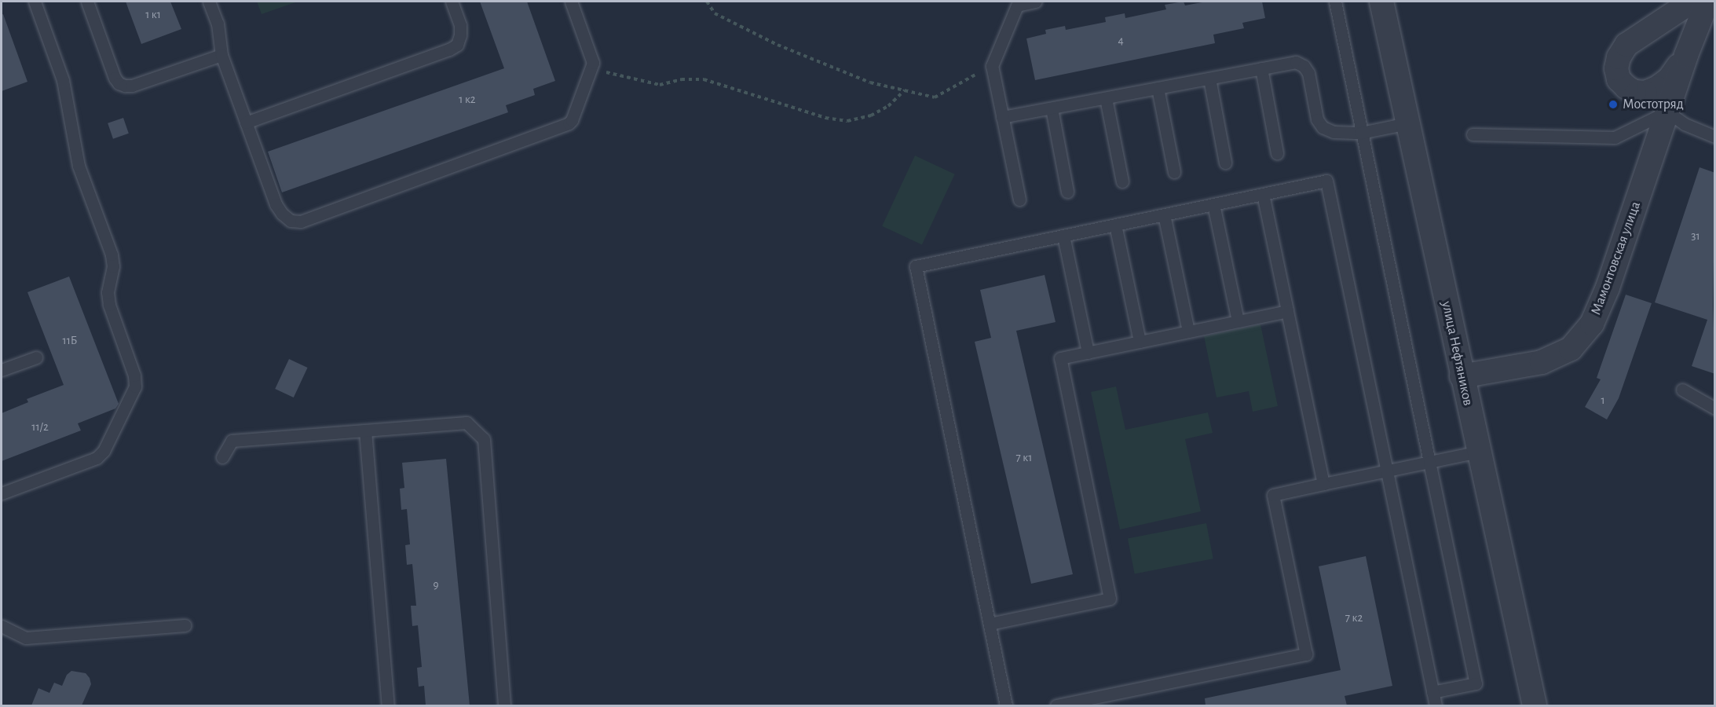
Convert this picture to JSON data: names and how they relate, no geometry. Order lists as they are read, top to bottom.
{
  "streets": {
    "street": ["Мамонтовская улица", "улица Нефтяников"]
  },
  "crossings": [
    ["Мамонтовская улица", "улица Нефтяников"]
  ],
  "places": ["Мостотряд"],
  "house_numbers": [
    "1 к1",
    "4",
    "1 к2",
    "31",
    "11Б",
    "1",
    "11/2",
    "7 к1",
    "9",
    "7 к2"
  ]
}
